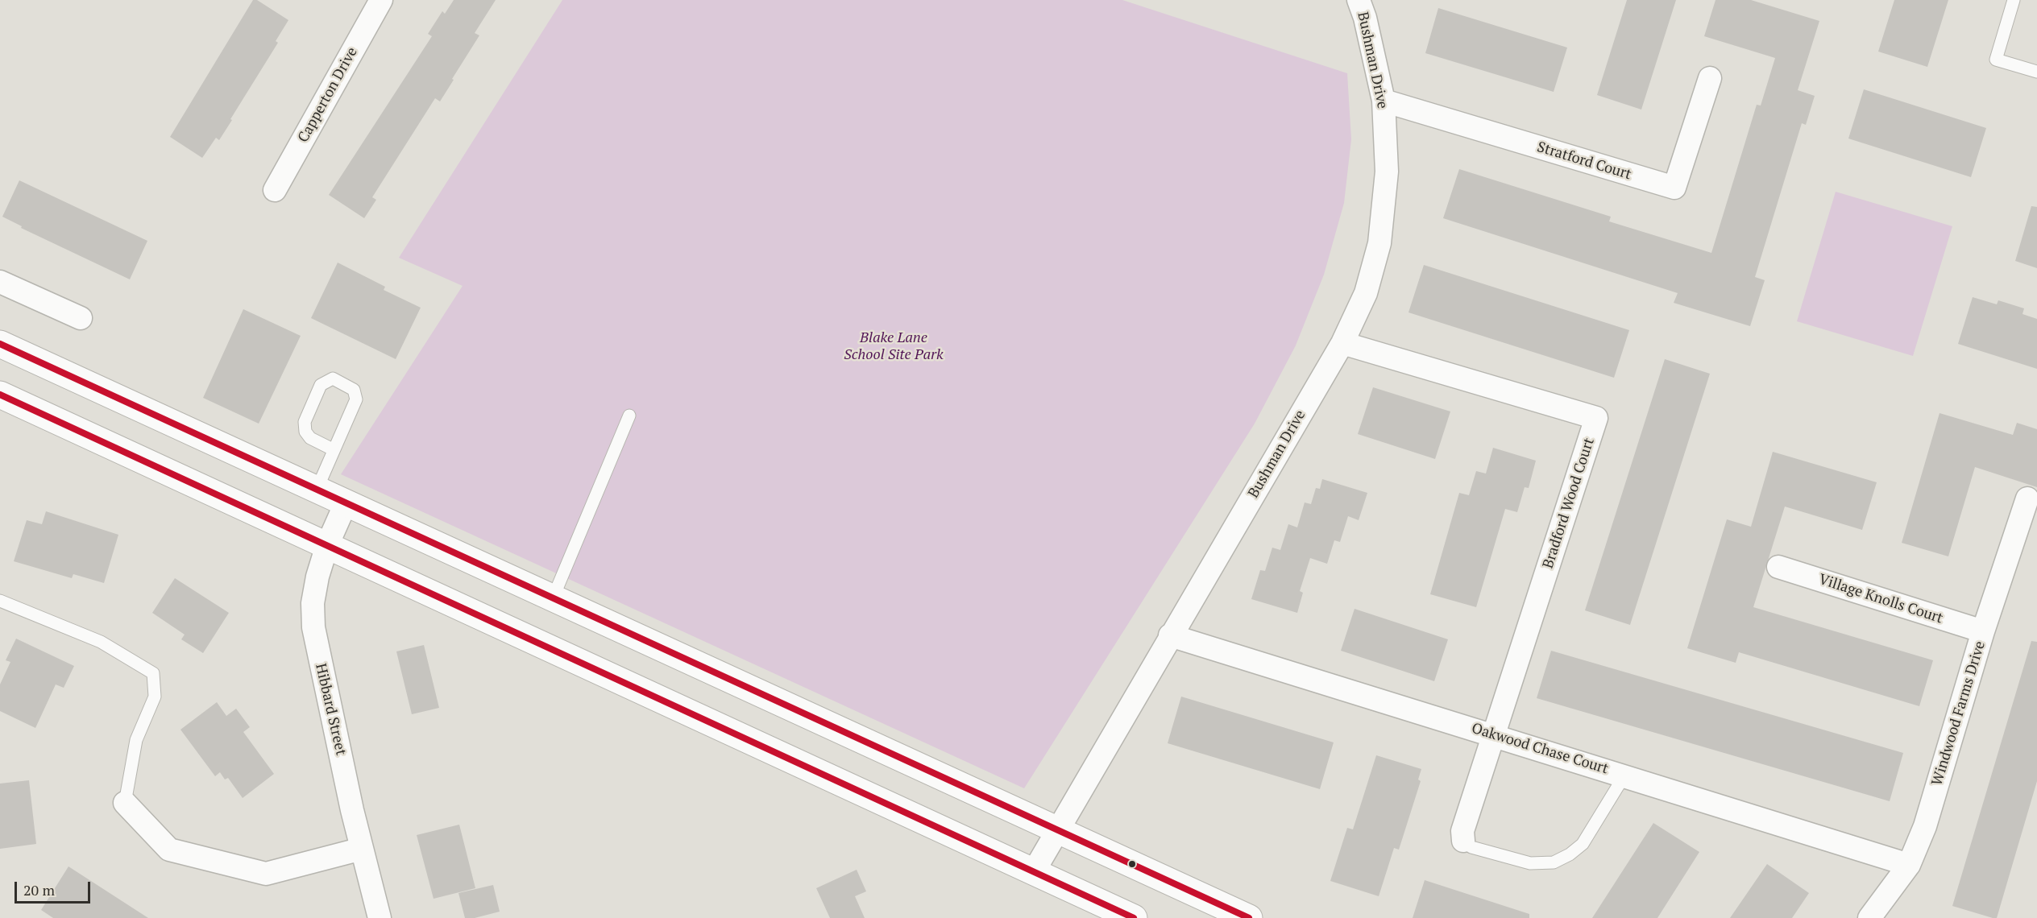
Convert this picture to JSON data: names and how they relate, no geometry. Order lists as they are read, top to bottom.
{
  "streets": {
    "street": [
      "Bushman Drive",
      "Capperton Drive",
      "Stratford Court",
      "Bradford Wood Court",
      "Village Knolls Court",
      "Hibbard Street",
      "Windwood Farms Drive",
      "Oakwood Chase Court"
    ]
  },
  "crossings": [
    ["Bushman Drive", "Stratford Court"],
    ["Bushman Drive", "Bradford Wood Court"],
    ["Bushman Drive", "Oakwood Chase Court"],
    ["Bradford Wood Court", "Oakwood Chase Court"],
    ["Village Knolls Court", "Windwood Farms Drive"],
    ["Windwood Farms Drive", "Oakwood Chase Court"]
  ],
  "parks": ["Blake Lane School Site Park"],
  "scale_bar": "20 m"
}
